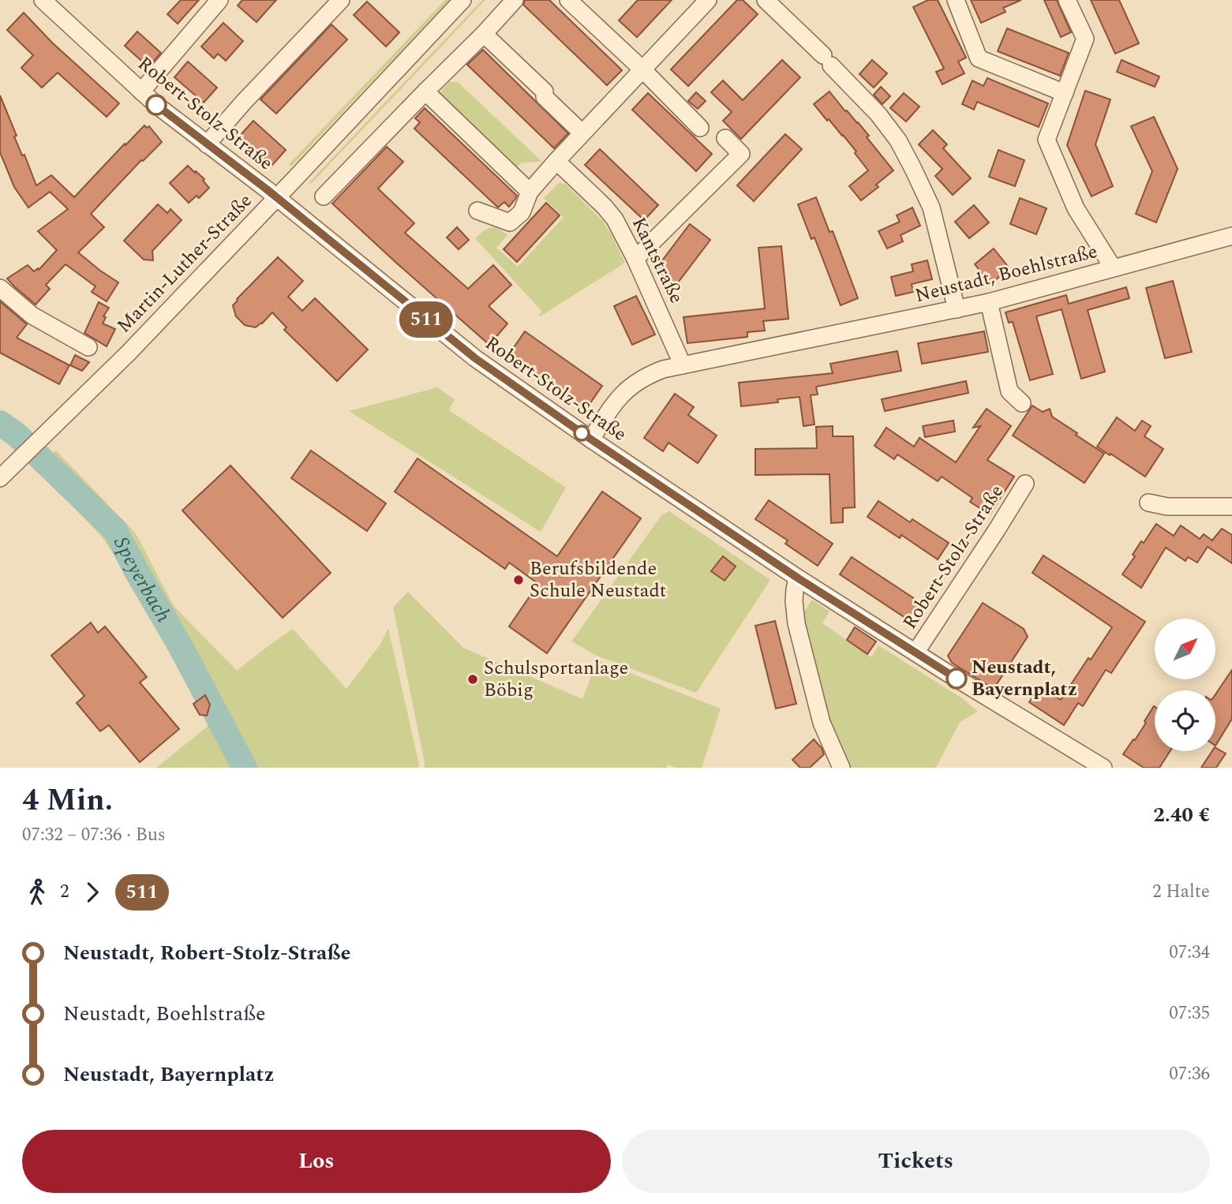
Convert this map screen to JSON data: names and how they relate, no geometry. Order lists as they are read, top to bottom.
{
  "streets": {
    "street": [
      "Robert-Stolz-Straße",
      "Kantstraße",
      "Martin-Luther-Straße",
      "Neustadt, Boehlstraße"
    ]
  },
  "crossings": [
    ["Robert-Stolz-Straße", "Martin-Luther-Straße"],
    ["Robert-Stolz-Straße", "Neustadt, Boehlstraße"],
    ["Kantstraße", "Neustadt, Boehlstraße"]
  ],
  "water": ["Speyerbach"],
  "places": ["Berufsbildende Schule Neustadt", "Neustadt, Bayernplatz", "Schulsportanlage Böbig"],
  "lines": ["bus line 511"],
  "north": "top right",
  "page": {
    "on_map": "511",
    "heading": ["4 Min.", "07:32 – 07:36 · Bus", "2.40 €"],
    "legs": ["2", "511", "2 Halte"],
    "list": [
      {
        "name": "Neustadt, Robert-Stolz-Straße",
        "value": "07:34"
      },
      {
        "name": "Neustadt, Boehlstraße",
        "value": "07:35"
      },
      {
        "name": "Neustadt, Bayernplatz",
        "value": "07:36"
      }
    ],
    "buttons": ["Los", "Tickets"]
  }
}
